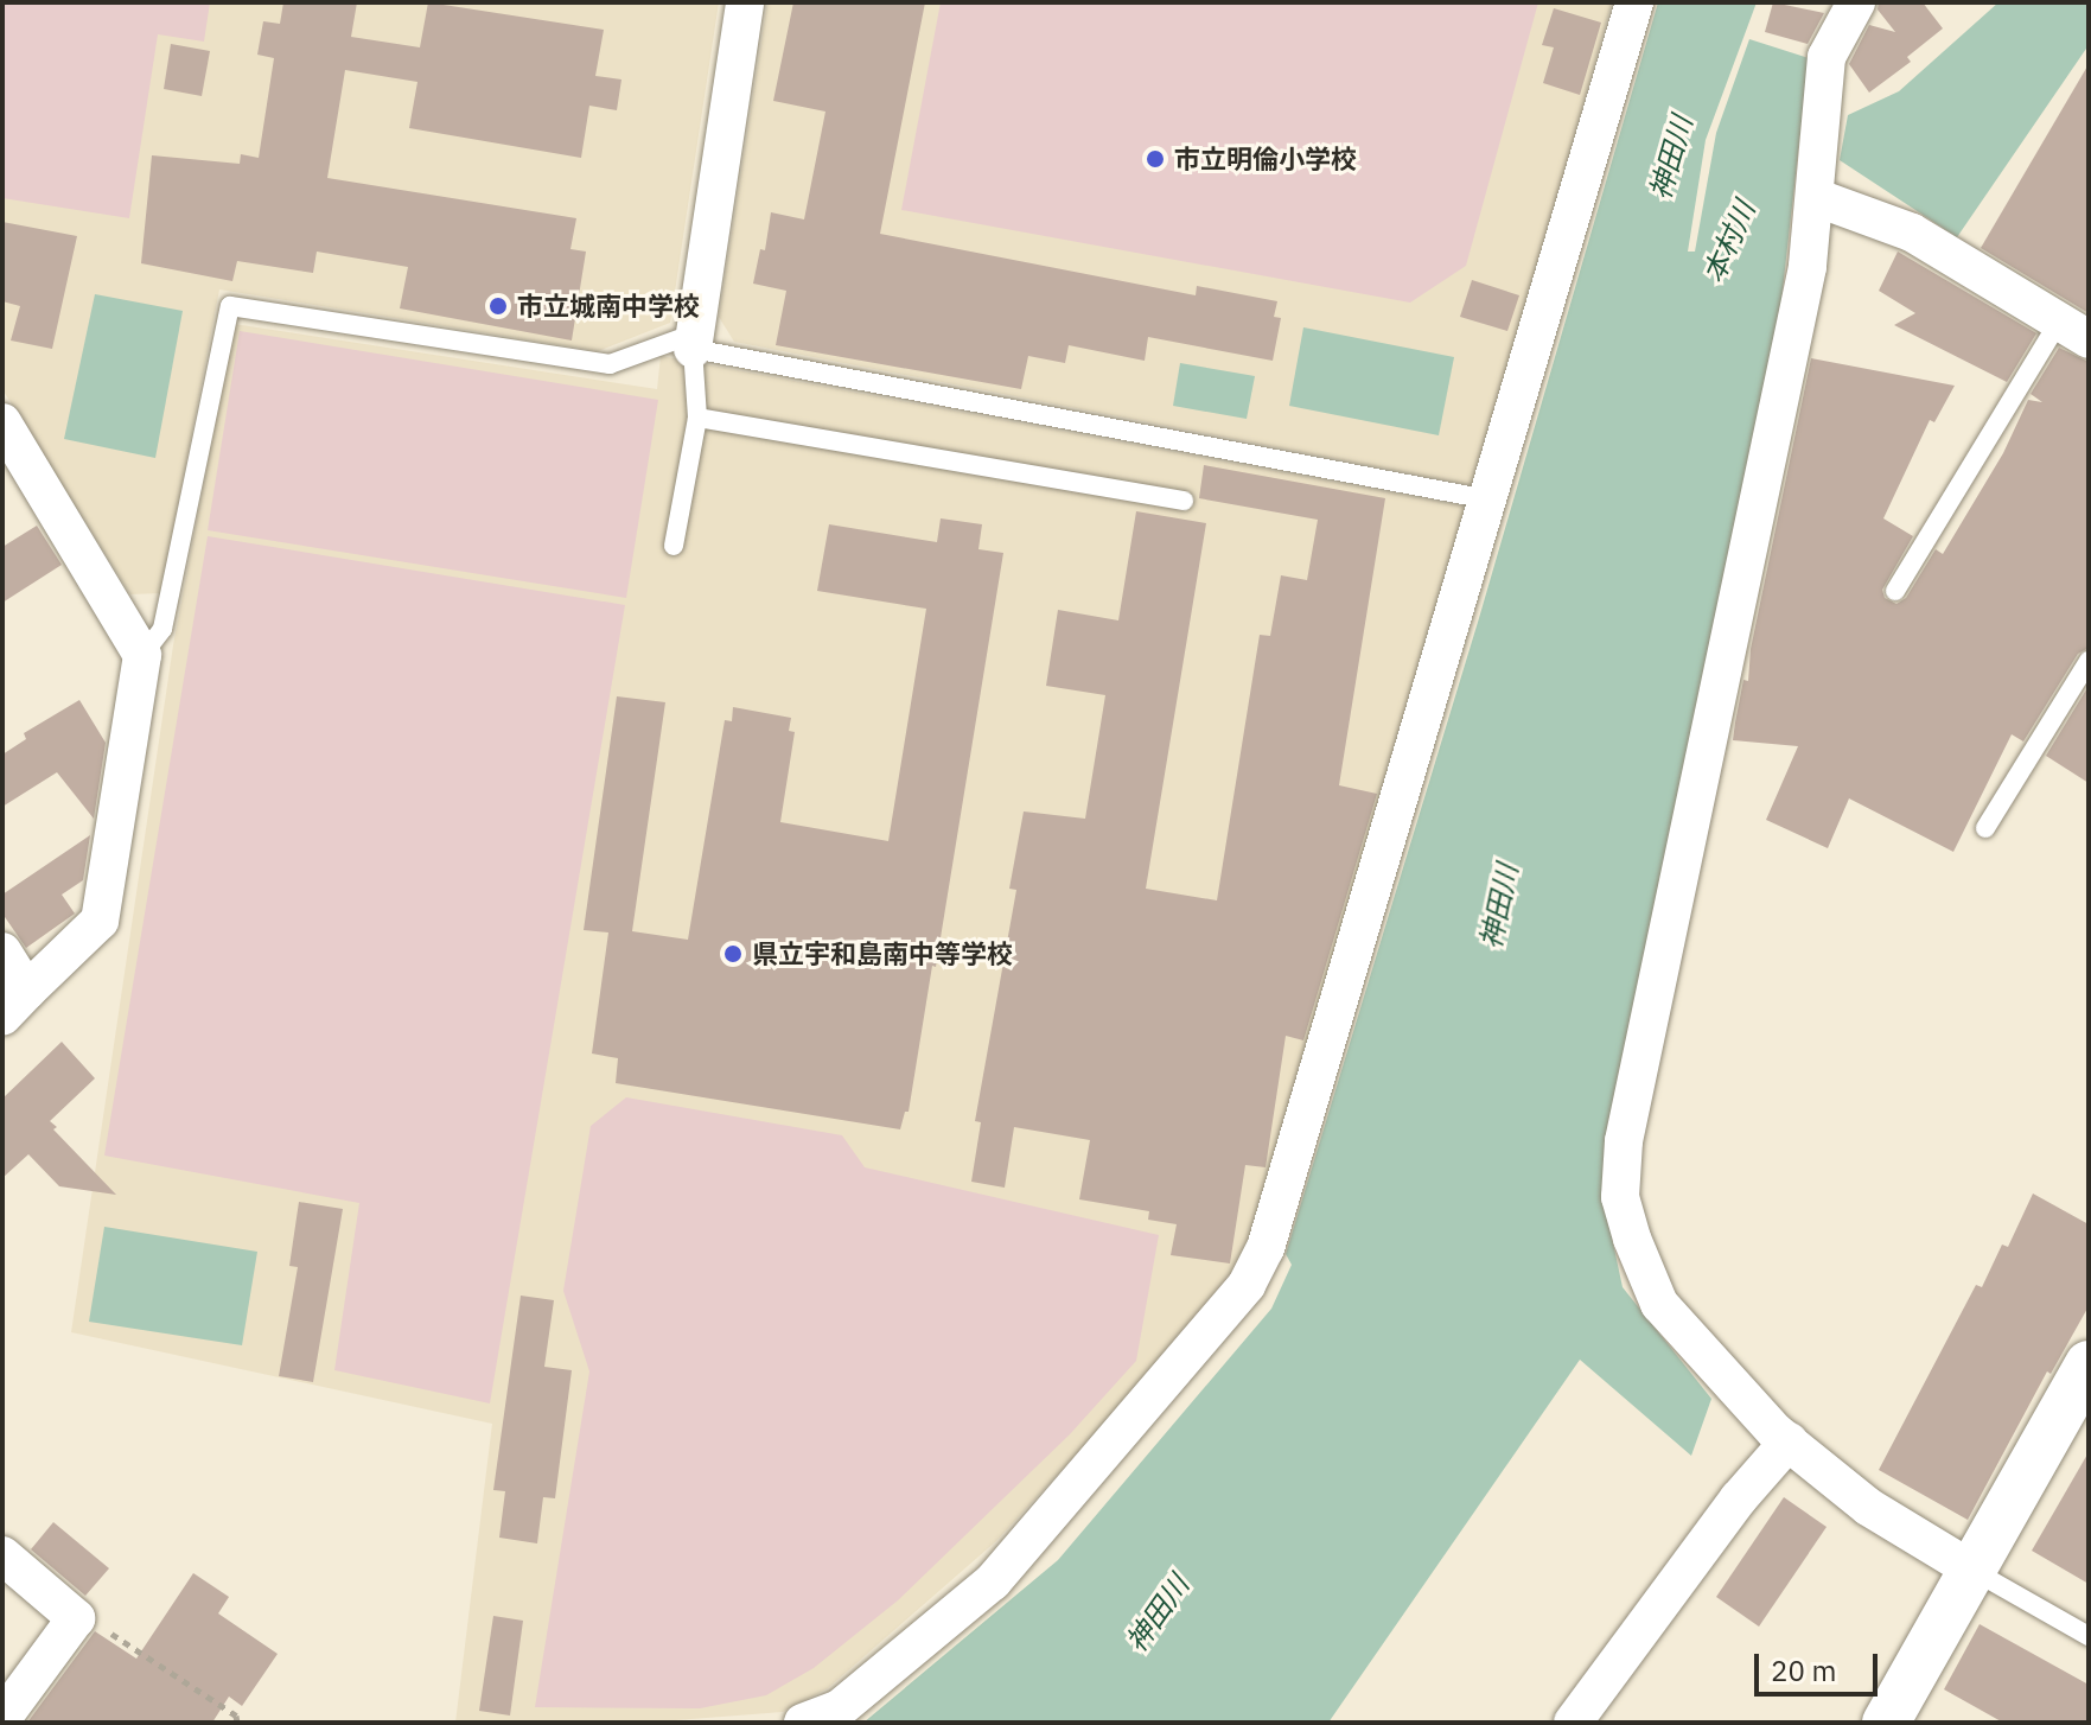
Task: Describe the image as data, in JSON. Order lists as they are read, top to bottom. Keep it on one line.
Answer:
{"water":["神田川","本村川"],"places":["市立明倫小学校","市立城南中学校","県立宇和島南中等学校"],"scale_bar":"20 m"}
